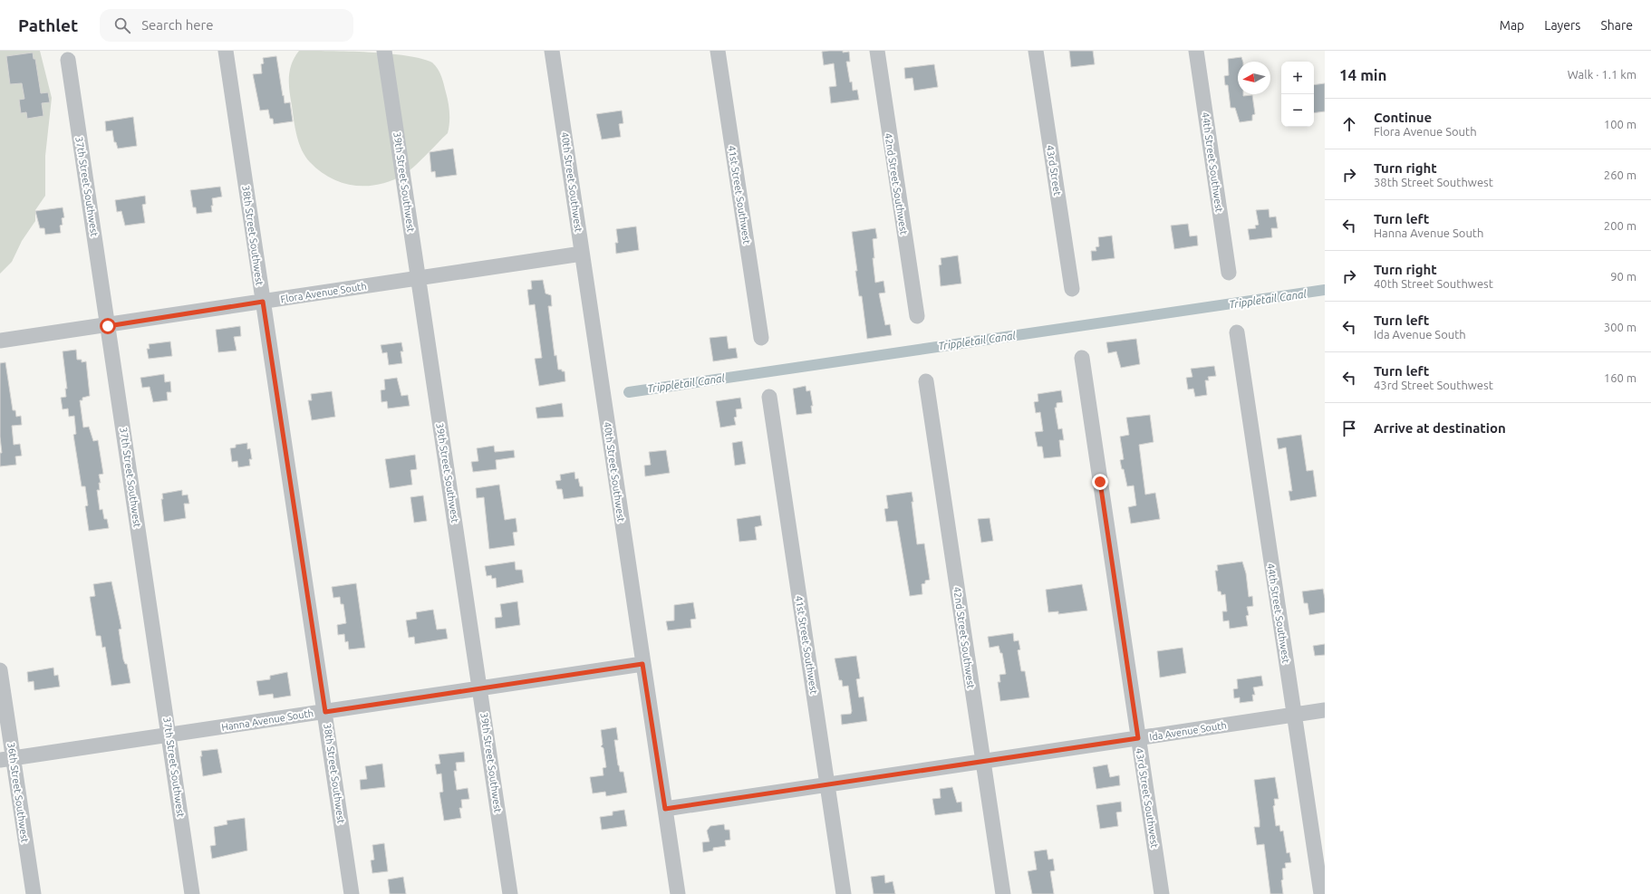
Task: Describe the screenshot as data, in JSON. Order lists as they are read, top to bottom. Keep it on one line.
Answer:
{"streets":{"street":["44th Street Southwest","43rd Street","39th Street Southwest","40th Street Southwest","42nd Street Southwest","37th Street Southwest","41st Street Southwest","38th Street Southwest","Flora Avenue South","Hanna Avenue South","Ida Avenue South","36th Street Southwest","43rd Street Southwest"]},"crossings":[["44th Street Southwest","Ida Avenue South"],["39th Street Southwest","Flora Avenue South"],["39th Street Southwest","Hanna Avenue South"],["40th Street Southwest","Flora Avenue South"],["40th Street Southwest","Hanna Avenue South"],["40th Street Southwest","Ida Avenue South"],["42nd Street Southwest","Ida Avenue South"],["37th Street Southwest","Flora Avenue South"],["37th Street Southwest","Hanna Avenue South"],["41st Street Southwest","Ida Avenue South"],["38th Street Southwest","Flora Avenue South"],["38th Street Southwest","Hanna Avenue South"],["Hanna Avenue South","36th Street Southwest"],["Ida Avenue South","43rd Street Southwest"]],"water":["Trippletail Canal"],"north":"left","page":{"header":"Pathlet","search":"Search here","nav":["Map","Layers","Share"],"heading":["14 min","Walk · 1.1 km"],"map_buttons":["+","−"],"list":[["Continue","Flora Avenue South","100 m"],["Turn right","38th Street Southwest","260 m"],["Turn left","Hanna Avenue South","200 m"],["Turn right","40th Street Southwest","90 m"],["Turn left","Ida Avenue South","300 m"],["Turn left","43rd Street Southwest","160 m"],"Arrive at destination"]}}
